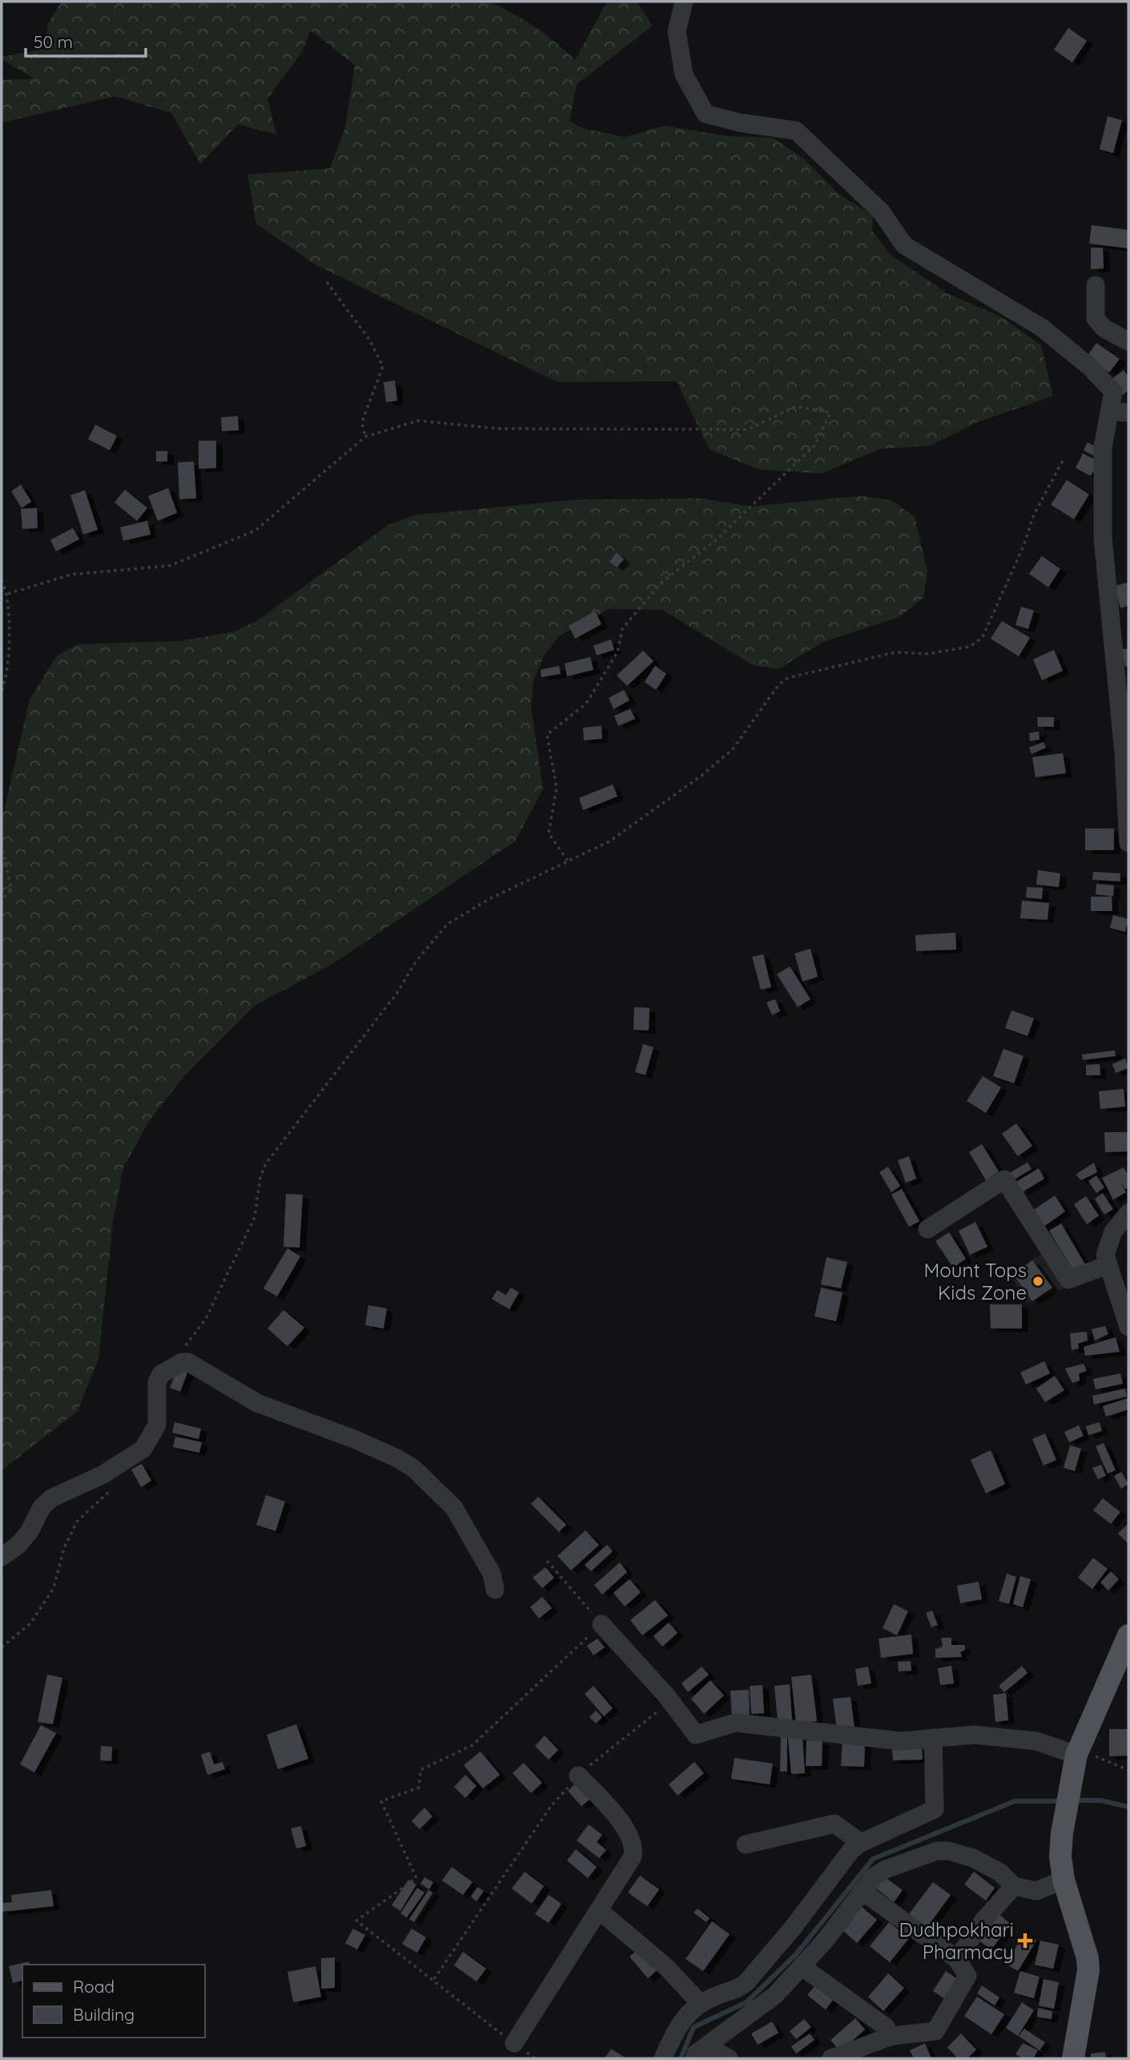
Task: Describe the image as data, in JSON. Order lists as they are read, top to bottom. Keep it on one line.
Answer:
{"places":{"other":["Mount Tops Kids Zone"],"health":["Dudhpokhari Pharmacy"]},"legend":["Road","Building"],"scale_bar":"50 m"}
